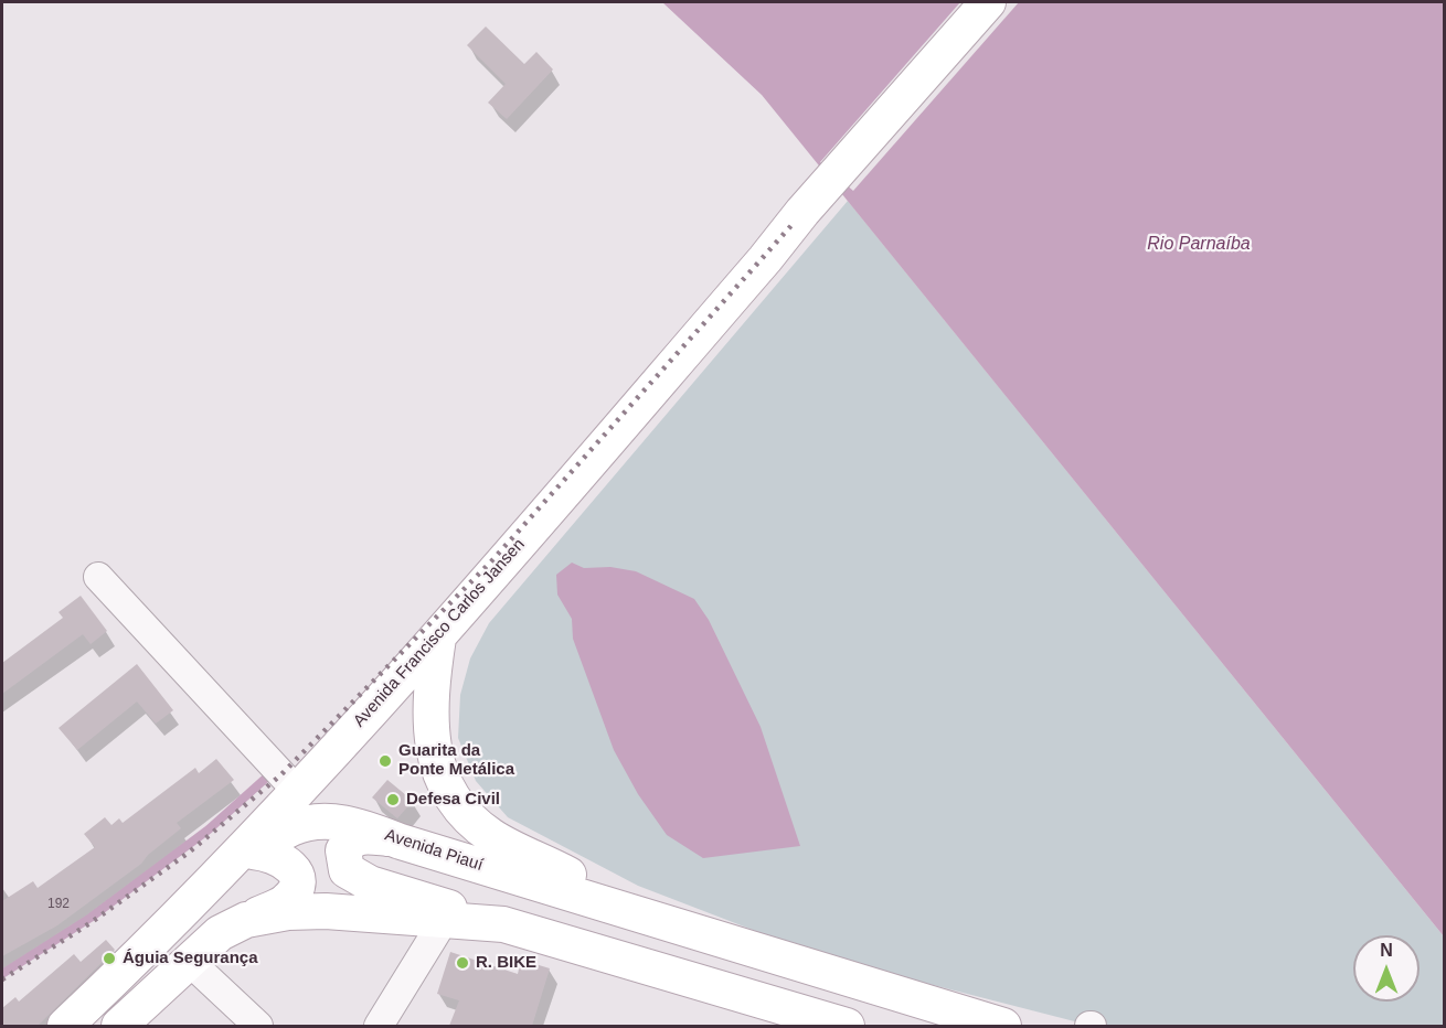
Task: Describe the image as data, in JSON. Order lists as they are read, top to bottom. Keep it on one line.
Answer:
{"streets":{"main road":["Avenida Francisco Carlos Jansen","Avenida Piauí"]},"crossings":[["Avenida Francisco Carlos Jansen","Avenida Piauí"]],"water":["Rio Parnaíba"],"places":["Guarita da Ponte Metálica","Defesa Civil","Águia Segurança","R. BIKE"],"house_numbers":["192"],"north":"top"}
